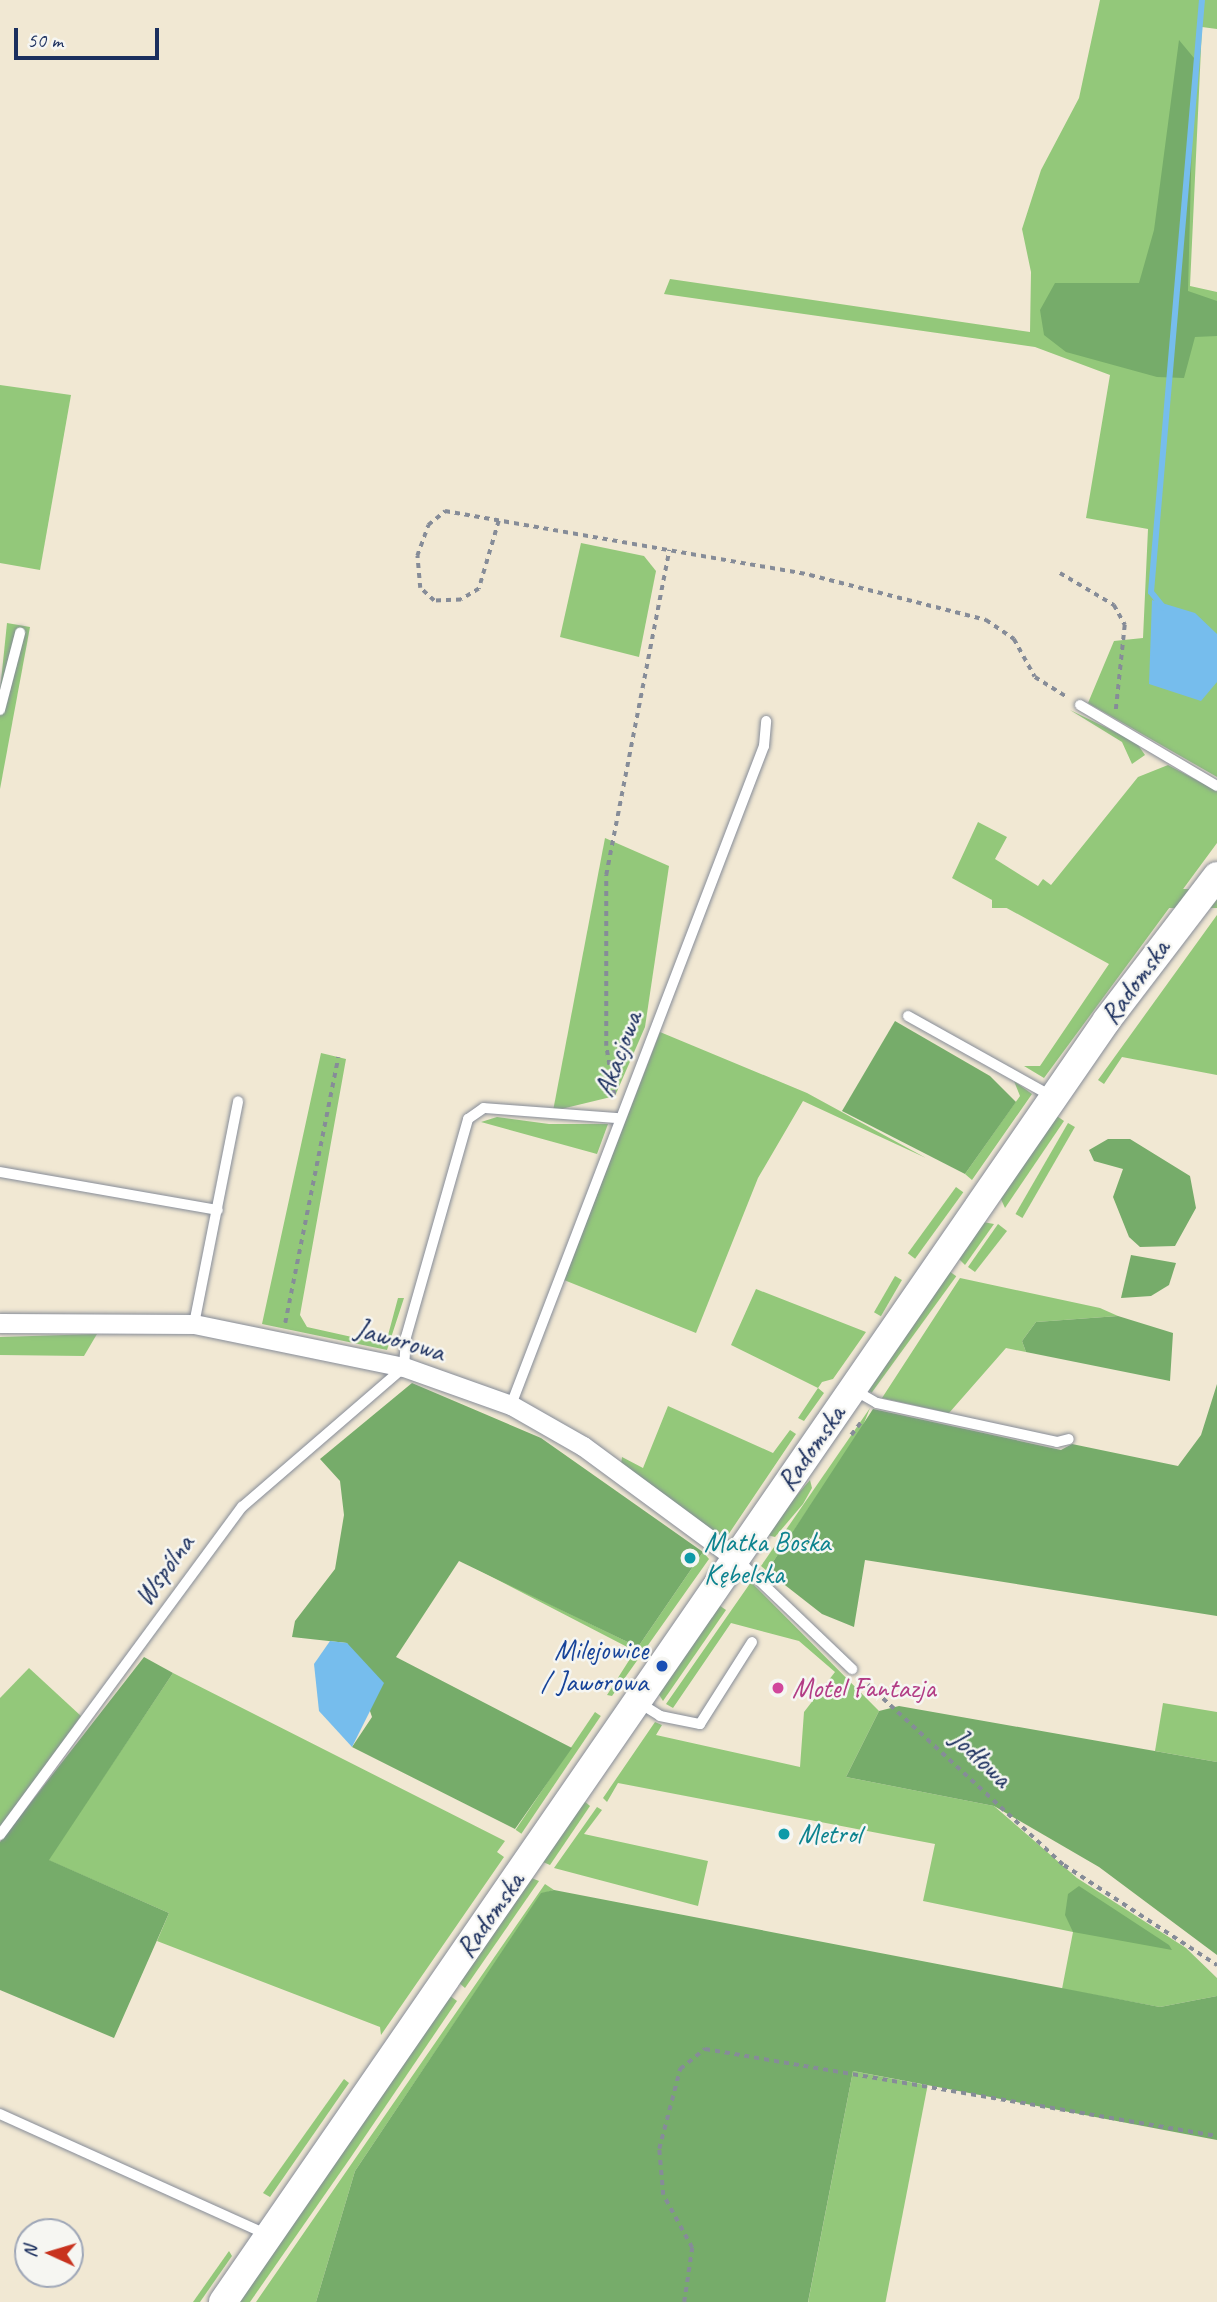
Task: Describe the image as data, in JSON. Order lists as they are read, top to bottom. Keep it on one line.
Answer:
{"streets":{"main road":["Radomska"],"street":["Jaworowa"],"lane":["Akacjowa","Wspólna"],"path":["Jodłowa"]},"crossings":[["Radomska","Jaworowa"],["Akacjowa","Jaworowa"],["Jaworowa","Wspólna"]],"places":["Matka Boska Kębelska","Milejowice / Jaworowa","Motel Fantazja","Metrol"],"scale_bar":"50 m","north":"left"}
